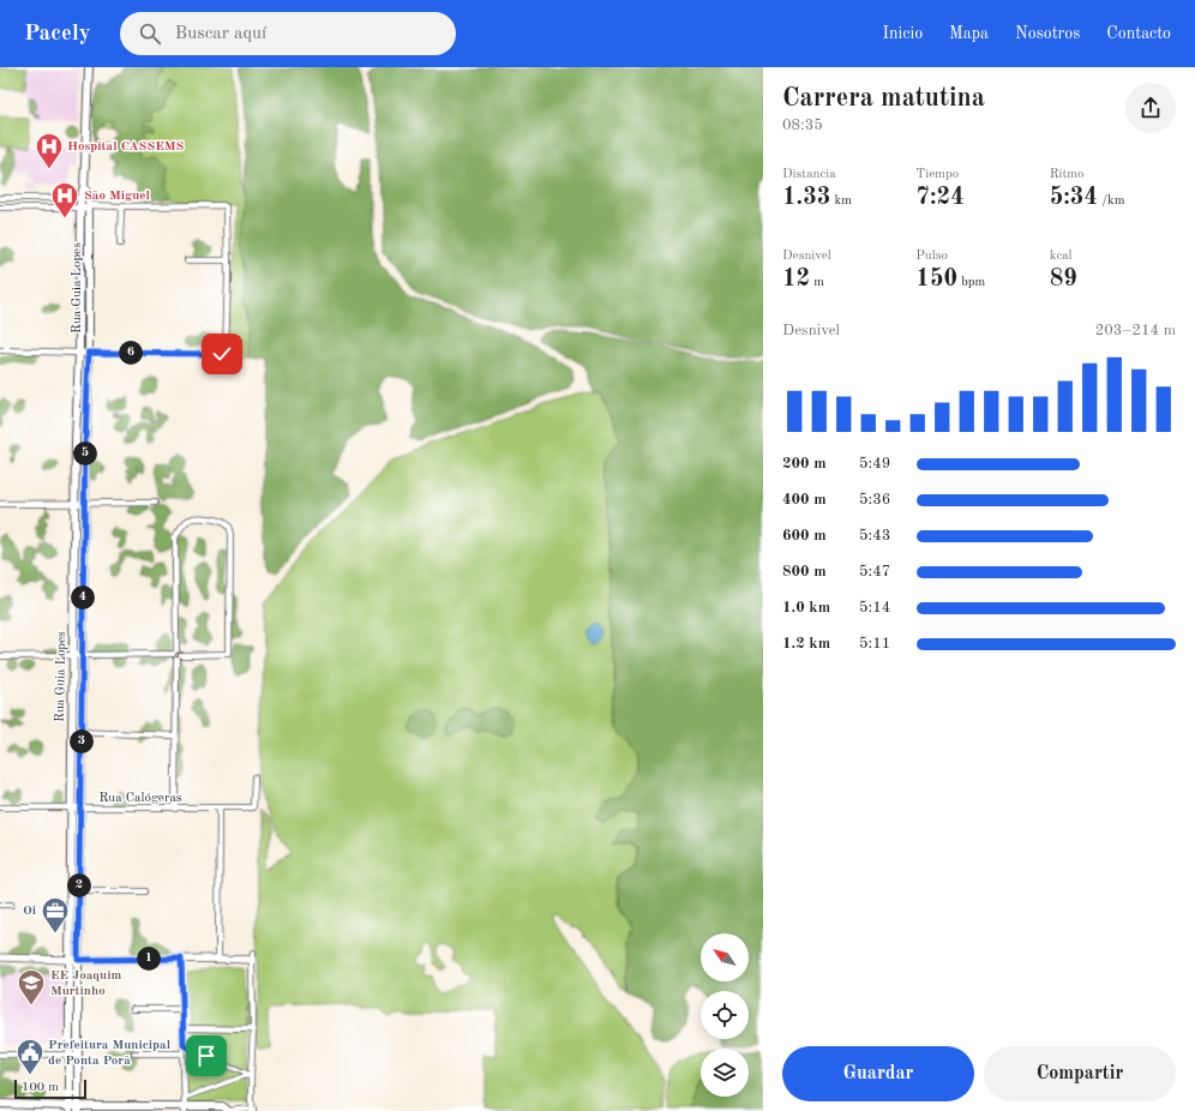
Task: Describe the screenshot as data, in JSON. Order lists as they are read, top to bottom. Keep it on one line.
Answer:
{"streets":{"main road":["Rua Guia Lopes"],"street":["Rua Calógeras"]},"crossings":[["Rua Guia Lopes","Rua Calógeras"]],"places":{"hospital":["Hospital CASSEMS","São Miguel"],"office":["Oi"],"school or university":["EE Joaquim Murtinho"],"public building":["Prefeitura Municipal de Ponta Porã"]},"scale_bar":"100 m","north":"top left","page":{"header":"Pacely","search":"Buscar aquí","nav":["Inicio","Mapa","Nosotros","Contacto"],"heading":["Carrera matutina","08:35"],"stats":[["Distancia","1.33 km"],["Tiempo","7:24"],["Ritmo","5:34 /km"],["Desnivel","12 m"],["Pulso","150 bpm"],["kcal","89"]],"chart":["Desnivel","203–214 m"],"pins":["6","5","4","3","2","1"],"list":[{"name":"200 m","note":"5:49"},{"name":"400 m","note":"5:36"},{"name":"600 m","note":"5:43"},{"name":"800 m","note":"5:47"},{"name":"1.0 km","note":"5:14"},{"name":"1.2 km","note":"5:11"}],"buttons":["Guardar","Compartir"],"scale":"100 m"}}
